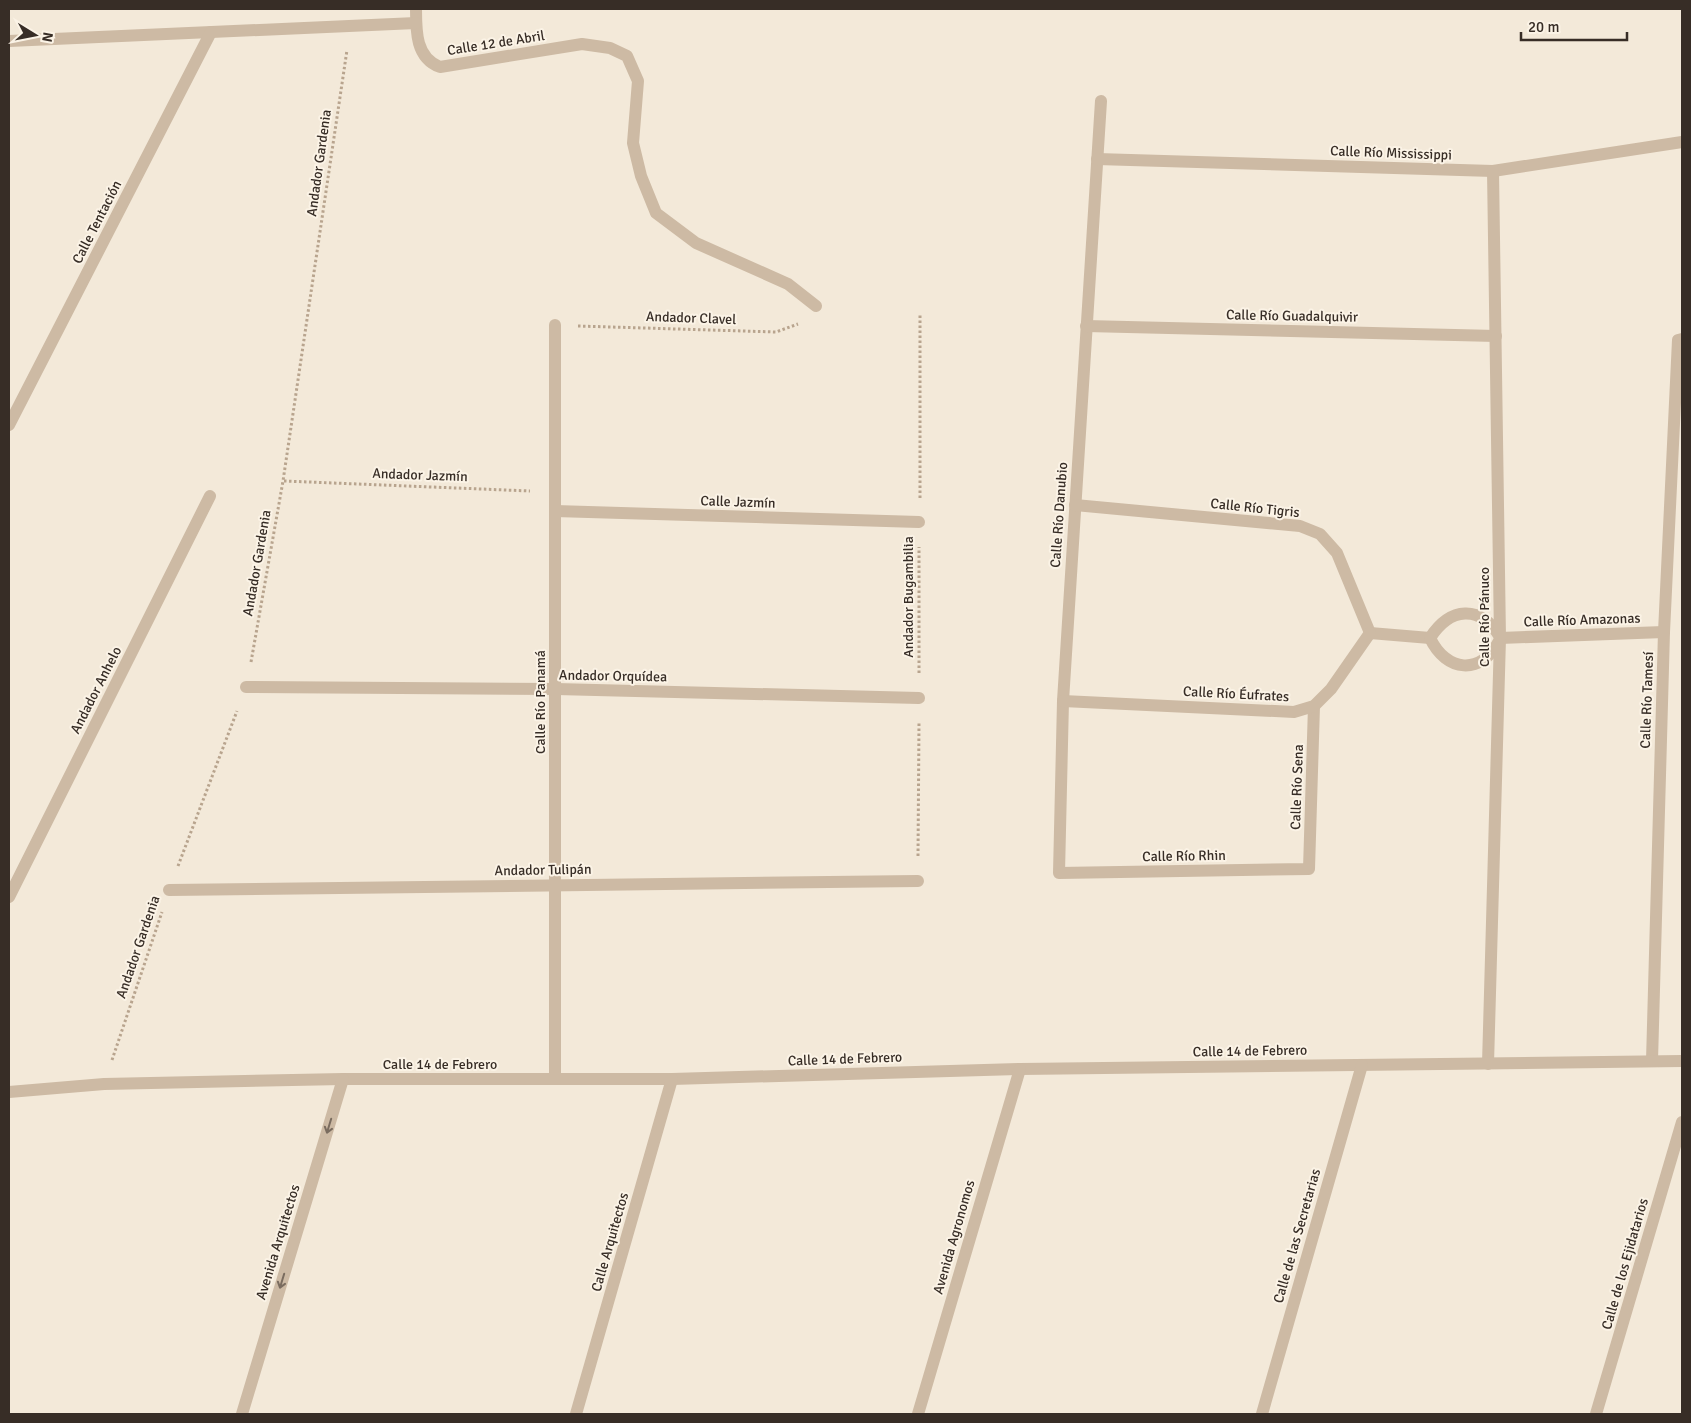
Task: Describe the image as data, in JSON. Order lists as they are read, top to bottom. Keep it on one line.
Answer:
{"streets":{"street":["Calle 12 de Abril","Calle Río Mississippi","Calle Tentación","Calle Río Guadalquivir","Calle Jazmín","Calle Río Tigris","Calle Río Danubio","Calle Río Pánuco","Calle Río Amazonas","Andador Orquídea","Andador Anhelo","Calle Río Éufrates","Calle Río Tamesí","Calle Río Panamá","Calle Río Sena","Calle Río Rhin","Andador Tulipán","Calle 14 de Febrero","Calle de las Secretarias","Avenida Agronomos","Avenida Arquitectos","Calle Arquitectos","Calle de los Ejidatarios"],"path":["Andador Gardenia","Andador Clavel","Andador Jazmín","Andador Bugambilia"]},"crossings":[["Calle 12 de Abril","Andador Clavel"],["Calle Río Mississippi","Calle Río Danubio"],["Calle Río Mississippi","Calle Río Pánuco"],["Andador Gardenia","Andador Jazmín"],["Andador Gardenia","Andador Orquídea"],["Andador Gardenia","Andador Tulipán"],["Andador Gardenia","Calle 14 de Febrero"],["Calle Río Guadalquivir","Calle Río Danubio"],["Calle Río Guadalquivir","Calle Río Pánuco"],["Andador Clavel","Calle Río Panamá"],["Andador Jazmín","Calle Río Panamá"],["Calle Jazmín","Andador Bugambilia"],["Calle Jazmín","Calle Río Panamá"],["Calle Río Tigris","Calle Río Danubio"],["Calle Río Danubio","Calle Río Éufrates"],["Calle Río Danubio","Calle Río Rhin"],["Andador Bugambilia","Andador Orquídea"],["Andador Bugambilia","Andador Tulipán"],["Calle Río Pánuco","Calle Río Amazonas"],["Calle Río Pánuco","Calle 14 de Febrero"],["Calle Río Amazonas","Calle Río Tamesí"],["Andador Orquídea","Calle Río Panamá"],["Calle Río Éufrates","Calle Río Sena"],["Calle Río Tamesí","Calle 14 de Febrero"],["Calle Río Panamá","Andador Tulipán"],["Calle Río Panamá","Calle 14 de Febrero"],["Calle Río Sena","Calle Río Rhin"],["Calle 14 de Febrero","Calle de las Secretarias"],["Calle 14 de Febrero","Avenida Agronomos"],["Calle 14 de Febrero","Avenida Arquitectos"],["Calle 14 de Febrero","Calle Arquitectos"]],"one_way":["Avenida Arquitectos"],"scale_bar":"20 m","north":"right"}
